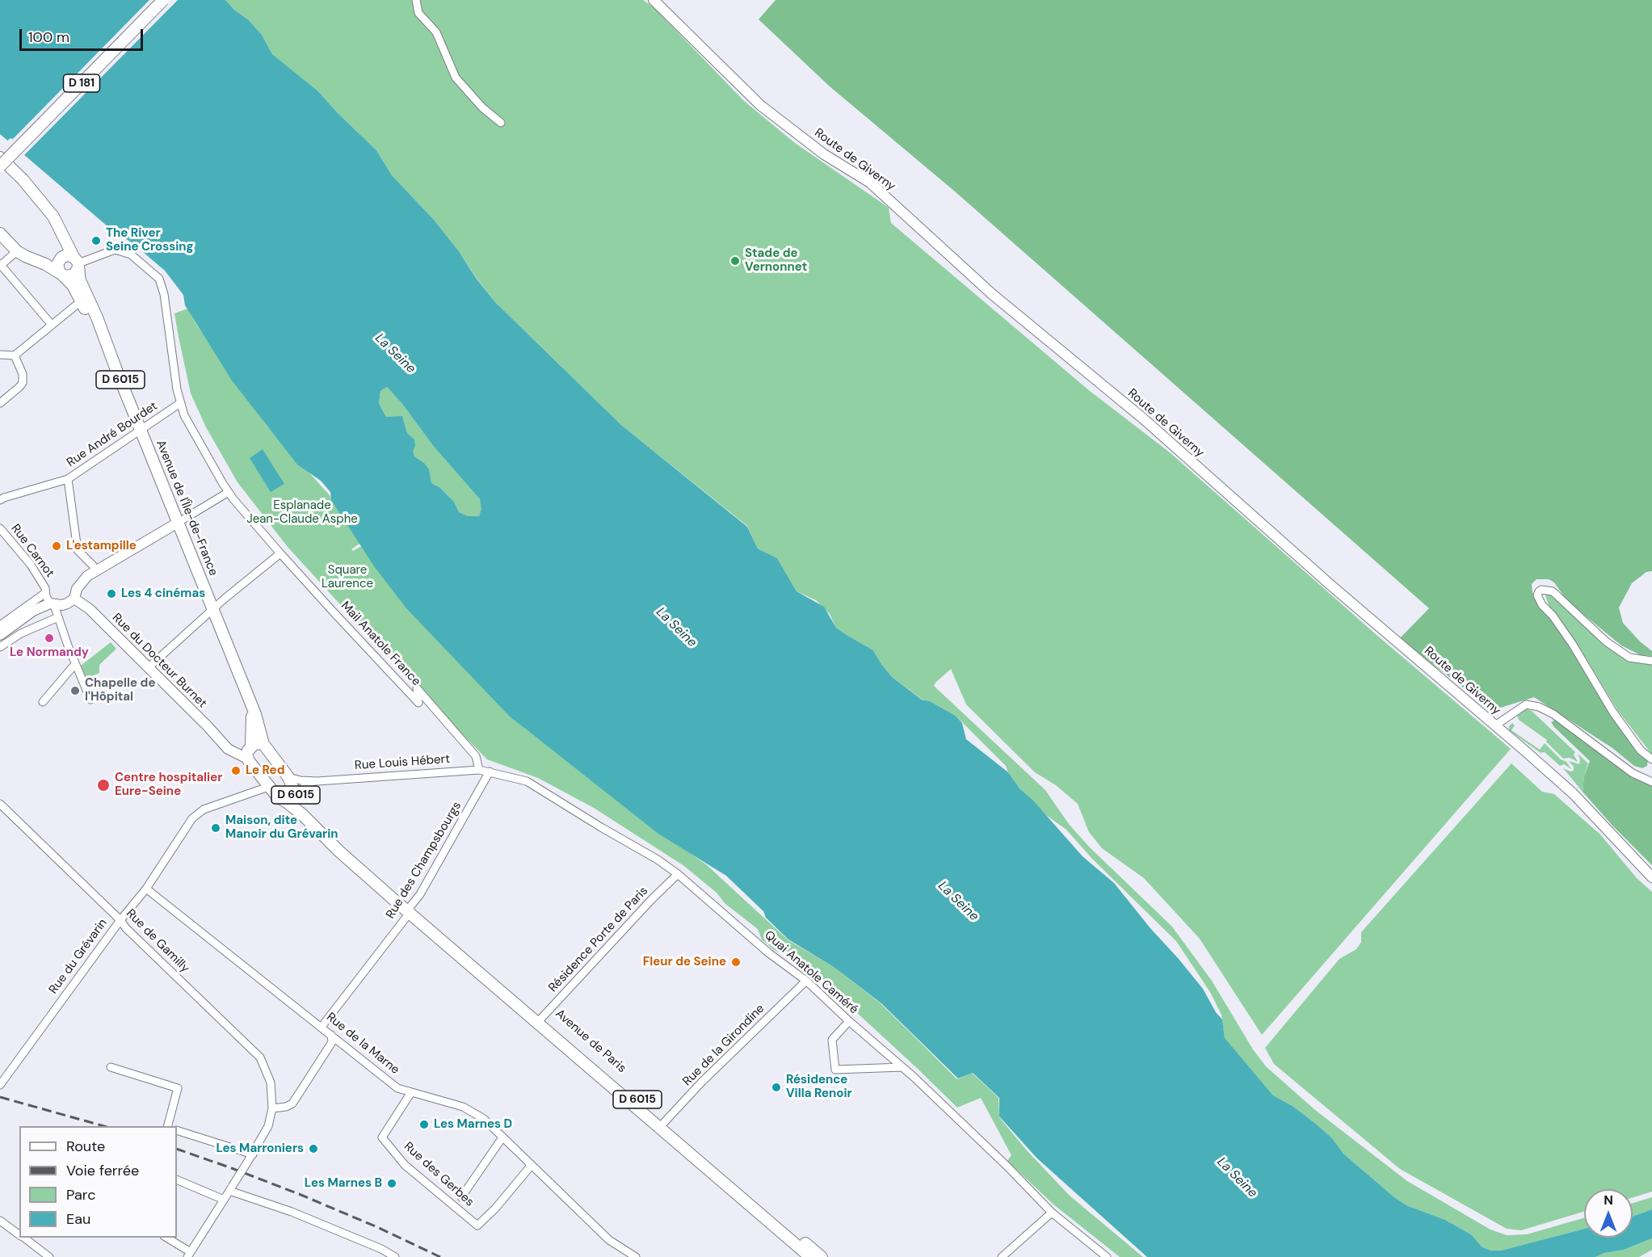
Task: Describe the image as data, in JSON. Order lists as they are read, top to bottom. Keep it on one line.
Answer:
{"streets":{"main road":["D 181","Route de Giverny","D 6015","Avenue de l'Île-de-France","Rue du Docteur Burnet","Avenue de Paris"],"street":["Rue André Bourdet","Rue Carnot","Mail Anatole France","Rue Louis Hébert","Rue des Champsbourgs","Résidence Porte de Paris","Rue de Gamilly","Rue du Grévarin","Quai Anatole Caméré","Rue de la Marne","Rue de la Girondine","Rue des Gerbes"]},"crossings":[["D 6015","Avenue de l'Île-de-France"],["D 6015","Mail Anatole France"],["D 6015","Rue Louis Hébert"],["D 6015","Avenue de Paris"],["Rue André Bourdet","Avenue de l'Île-de-France"],["Rue André Bourdet","Mail Anatole France"],["Avenue de l'Île-de-France","Mail Anatole France"],["Avenue de l'Île-de-France","Rue du Docteur Burnet"],["Avenue de l'Île-de-France","Rue Louis Hébert"],["Avenue de l'Île-de-France","Rue du Grévarin"],["Avenue de l'Île-de-France","Avenue de Paris"],["Mail Anatole France","Rue Louis Hébert"],["Rue Louis Hébert","Rue des Champsbourgs"],["Rue Louis Hébert","Quai Anatole Caméré"],["Rue Louis Hébert","Avenue de Paris"],["Rue des Champsbourgs","Quai Anatole Caméré"],["Rue des Champsbourgs","Avenue de Paris"],["Rue des Champsbourgs","Rue de la Marne"],["Résidence Porte de Paris","Quai Anatole Caméré"],["Résidence Porte de Paris","Avenue de Paris"],["Rue de Gamilly","Rue du Grévarin"],["Rue du Grévarin","Rue de la Marne"],["Quai Anatole Caméré","Rue de la Girondine"],["Avenue de Paris","Rue de la Girondine"],["Rue de la Marne","Rue des Gerbes"]],"water":["La Seine"],"parks":["Esplanade Jean-Claude Asphe","Square Laurence"],"places":["The River Seine Crossing","Stade de Vernonnet","L'estampille","Les 4 cinémas","Le Normandy","Chapelle de l'Hôpital","Le Red","Centre hospitalier Eure-Seine","Maison, dite Manoir du Grévarin","Fleur de Seine","Résidence Villa Renoir","Les Marnes D","Les Marroniers","Les Marnes B"],"legend":["Route","Voie ferrée","Parc","Eau"],"scale_bar":"100 m","north":"top"}
